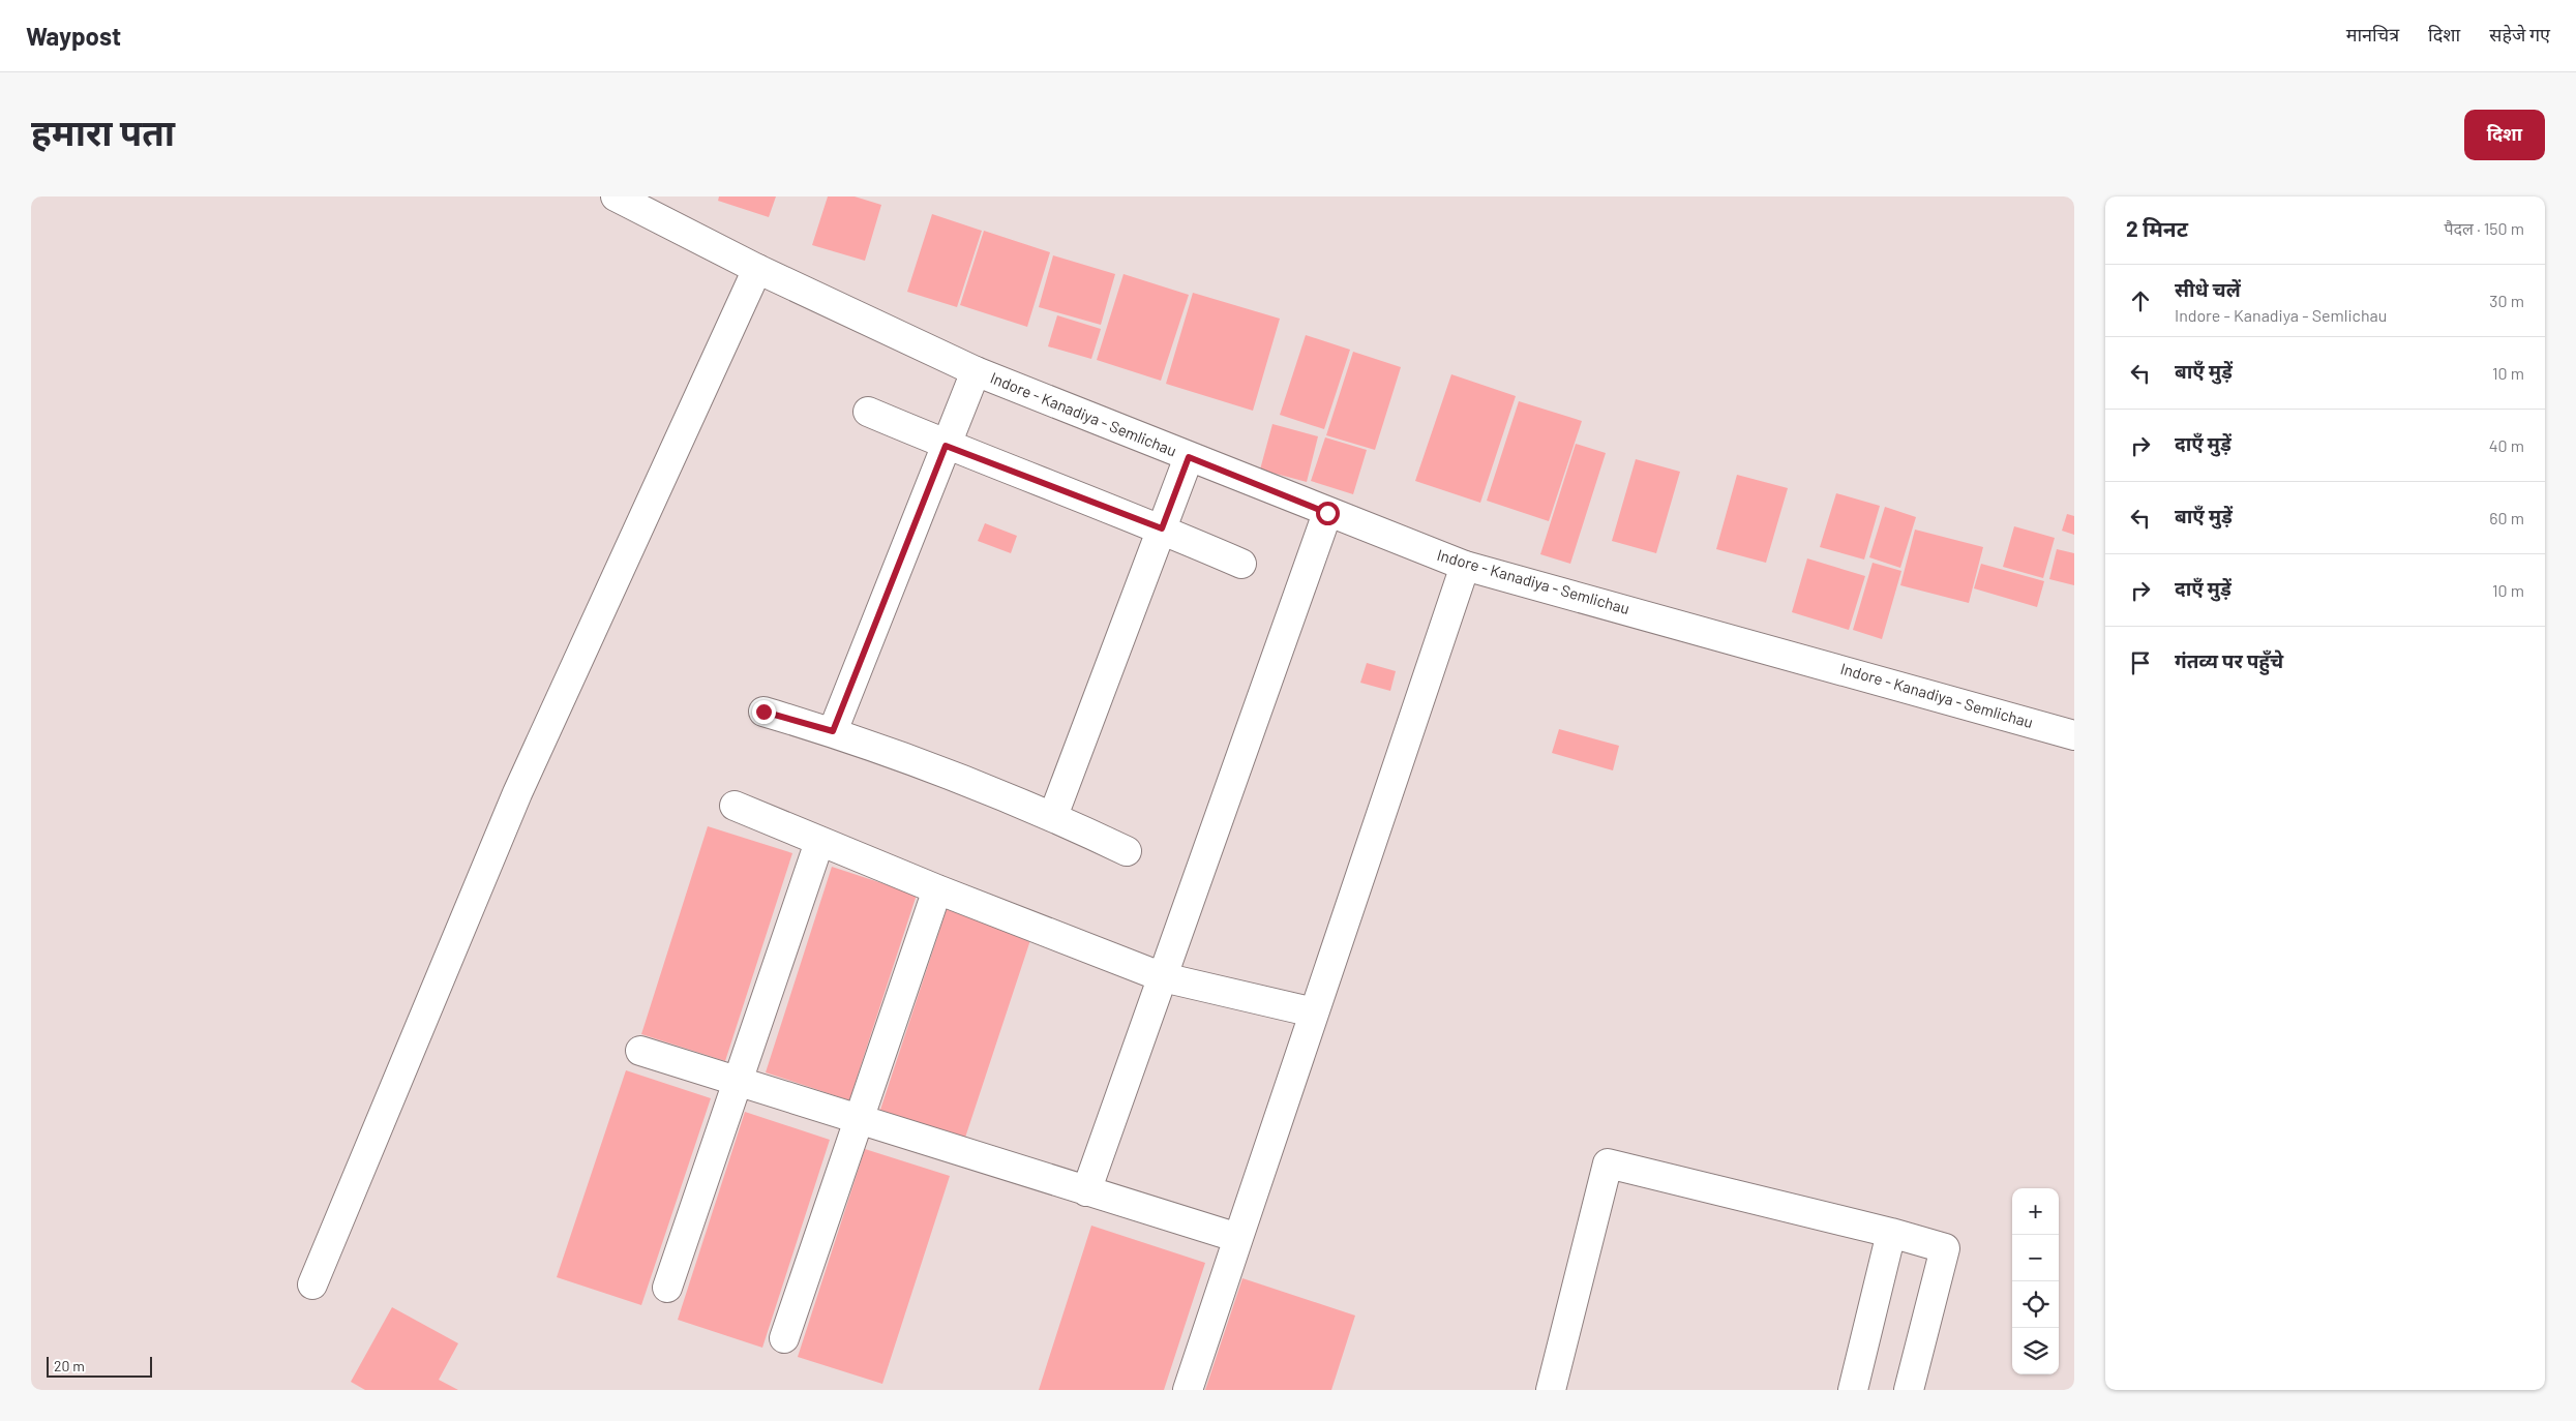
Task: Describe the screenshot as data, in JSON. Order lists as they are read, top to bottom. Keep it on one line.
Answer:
{"streets":{"street":["Indore - Kanadiya - Semlichau"]},"scale_bar":"20 m","page":{"header":"Waypost","nav":["मानचित्र","दिशा","सहेजे गए"],"title":"हमारा पता","buttons":"दिशा","heading":["2 मिनट","पैदल · 150 m"],"list":[["सीधे चलें","Indore - Kanadiya - Semlichau","30 m"],["बाएँ मुड़ें","10 m"],["दाएँ मुड़ें","40 m"],["बाएँ मुड़ें","60 m"],["दाएँ मुड़ें","10 m"],"गंतव्य पर पहुँचे"],"map_buttons":["+","−"],"scale":"20 m"}}
